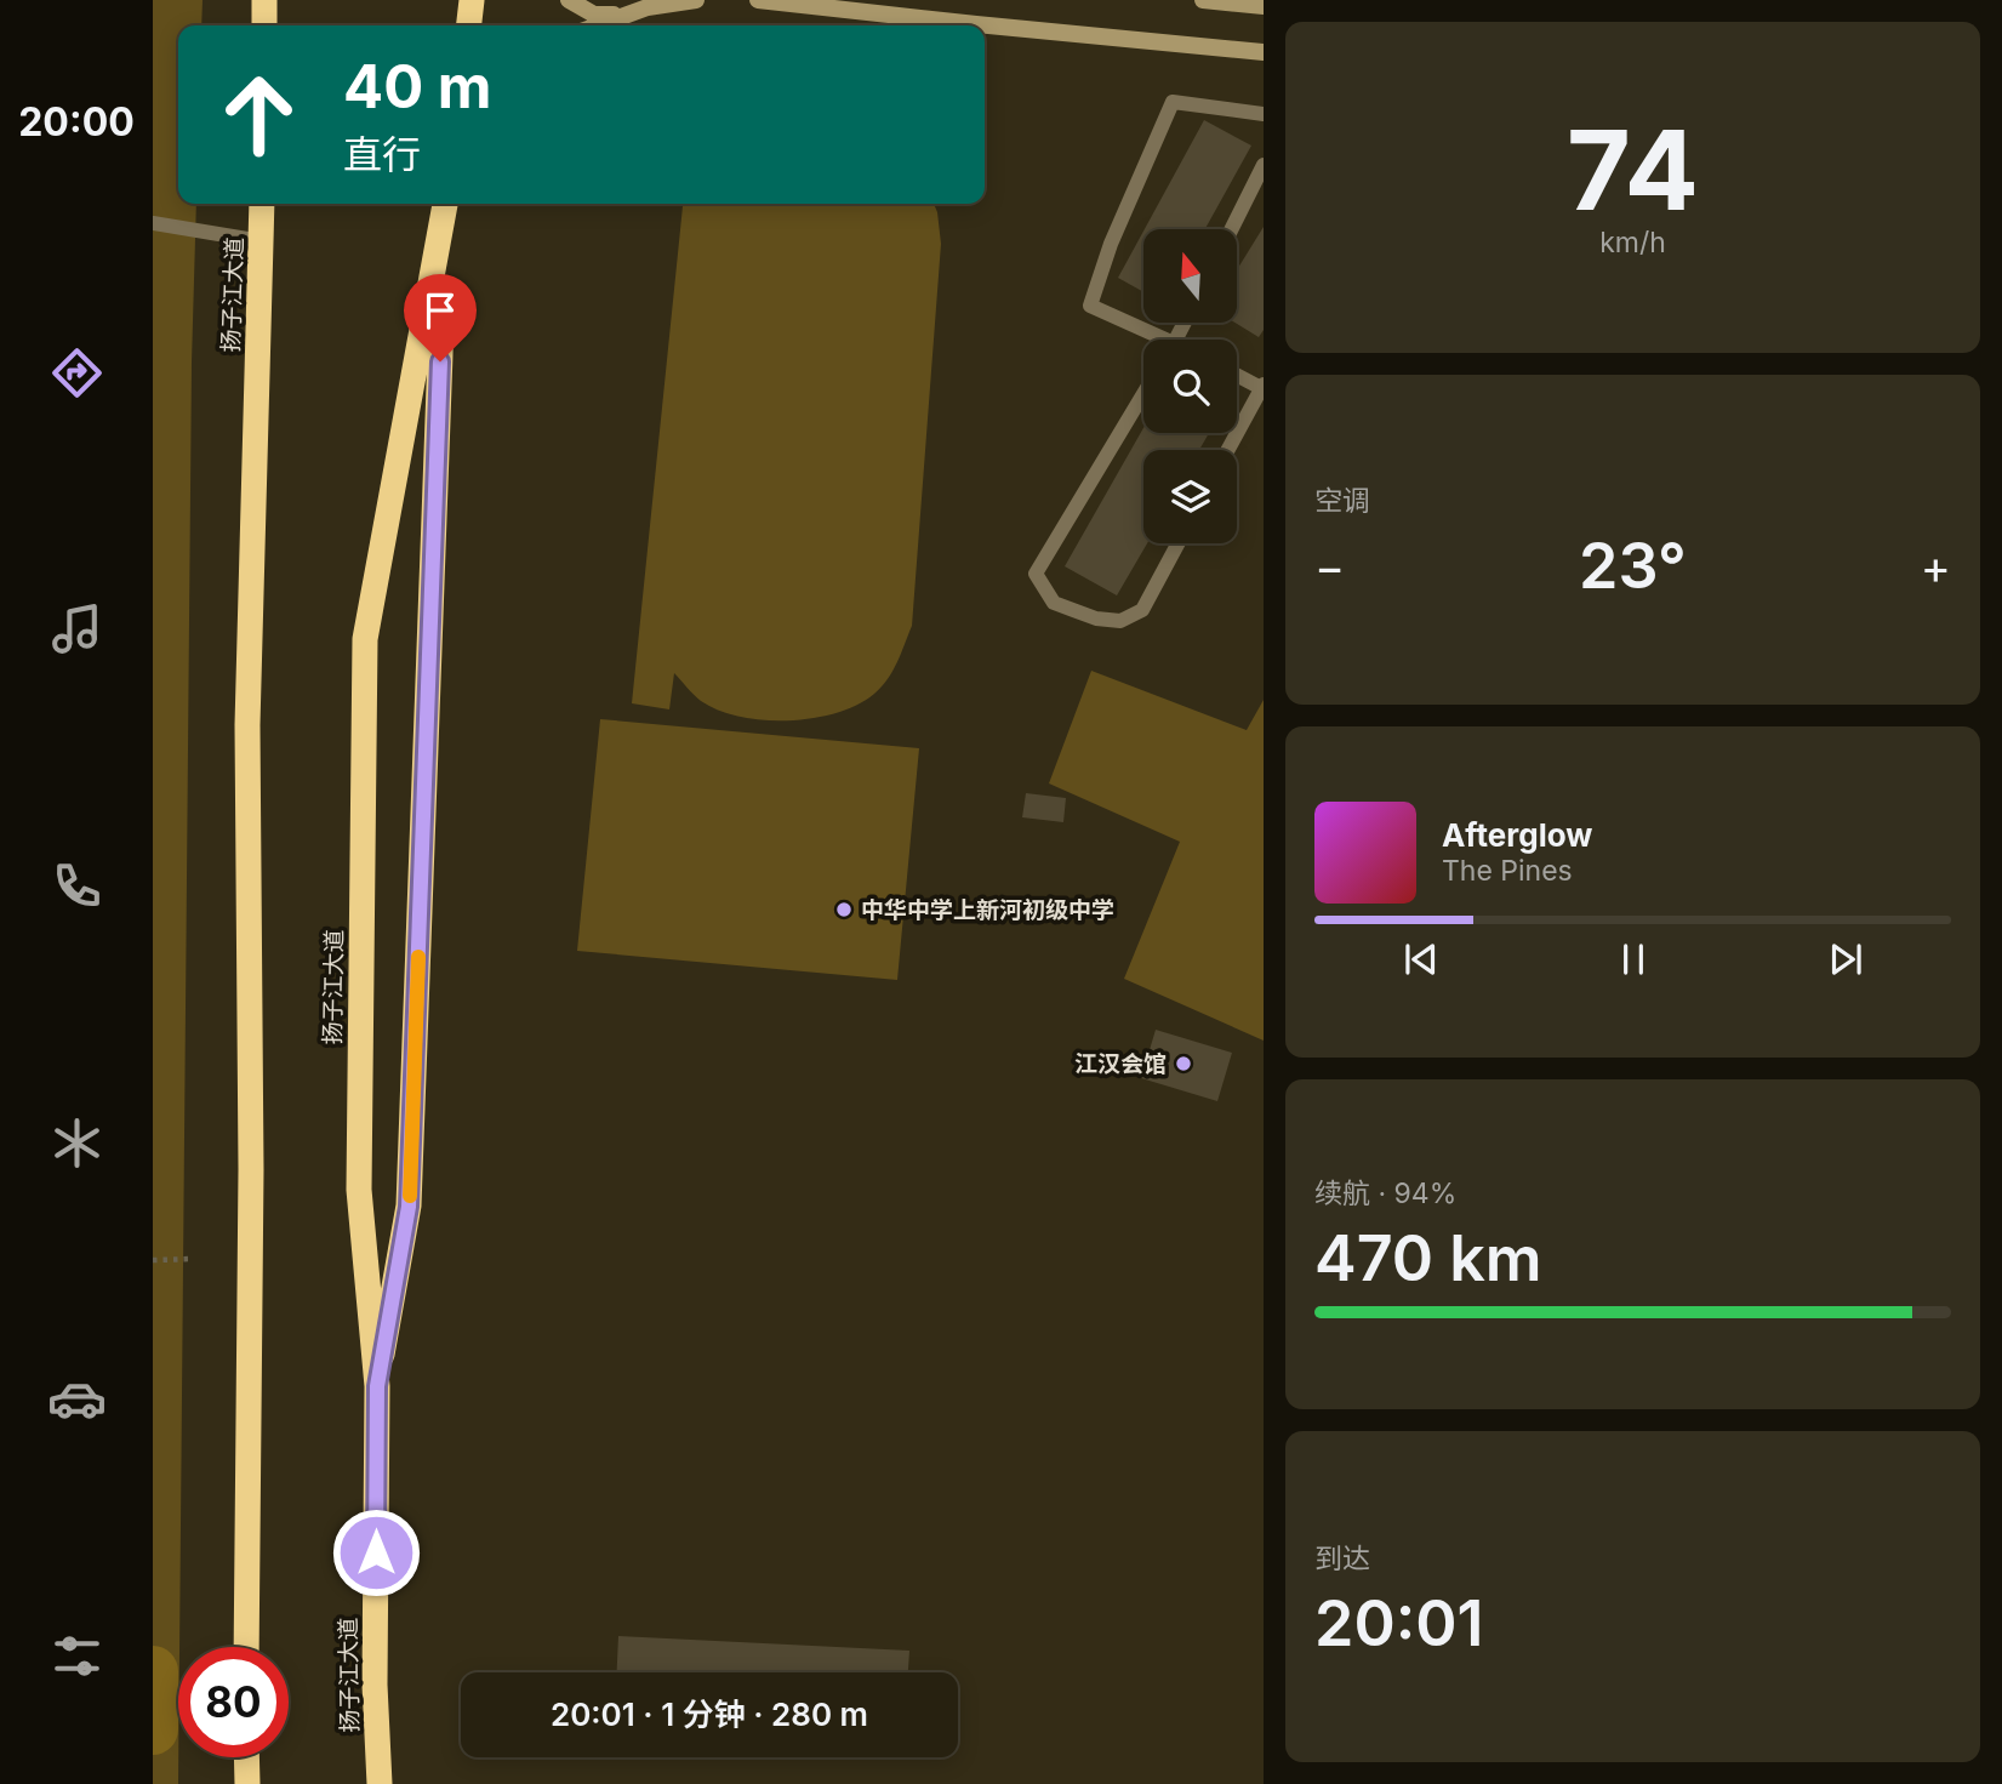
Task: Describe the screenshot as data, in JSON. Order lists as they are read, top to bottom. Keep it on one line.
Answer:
{"streets":{"highway":["扬子江大道"]},"places":["中华中学上新河初级中学","江汉会馆"],"north":"top","page":{"tabs":"20:00","tile":[["74","km/h"],"空调",["续航 · 94%","470 km"],["到达","20:01"]],"turn":["40 m","直行"],"heat":["−","23°","+"],"song":["Afterglow","The Pines"],"limit":"80","trip":"20:01 · 1 分钟 · 280 m"}}
